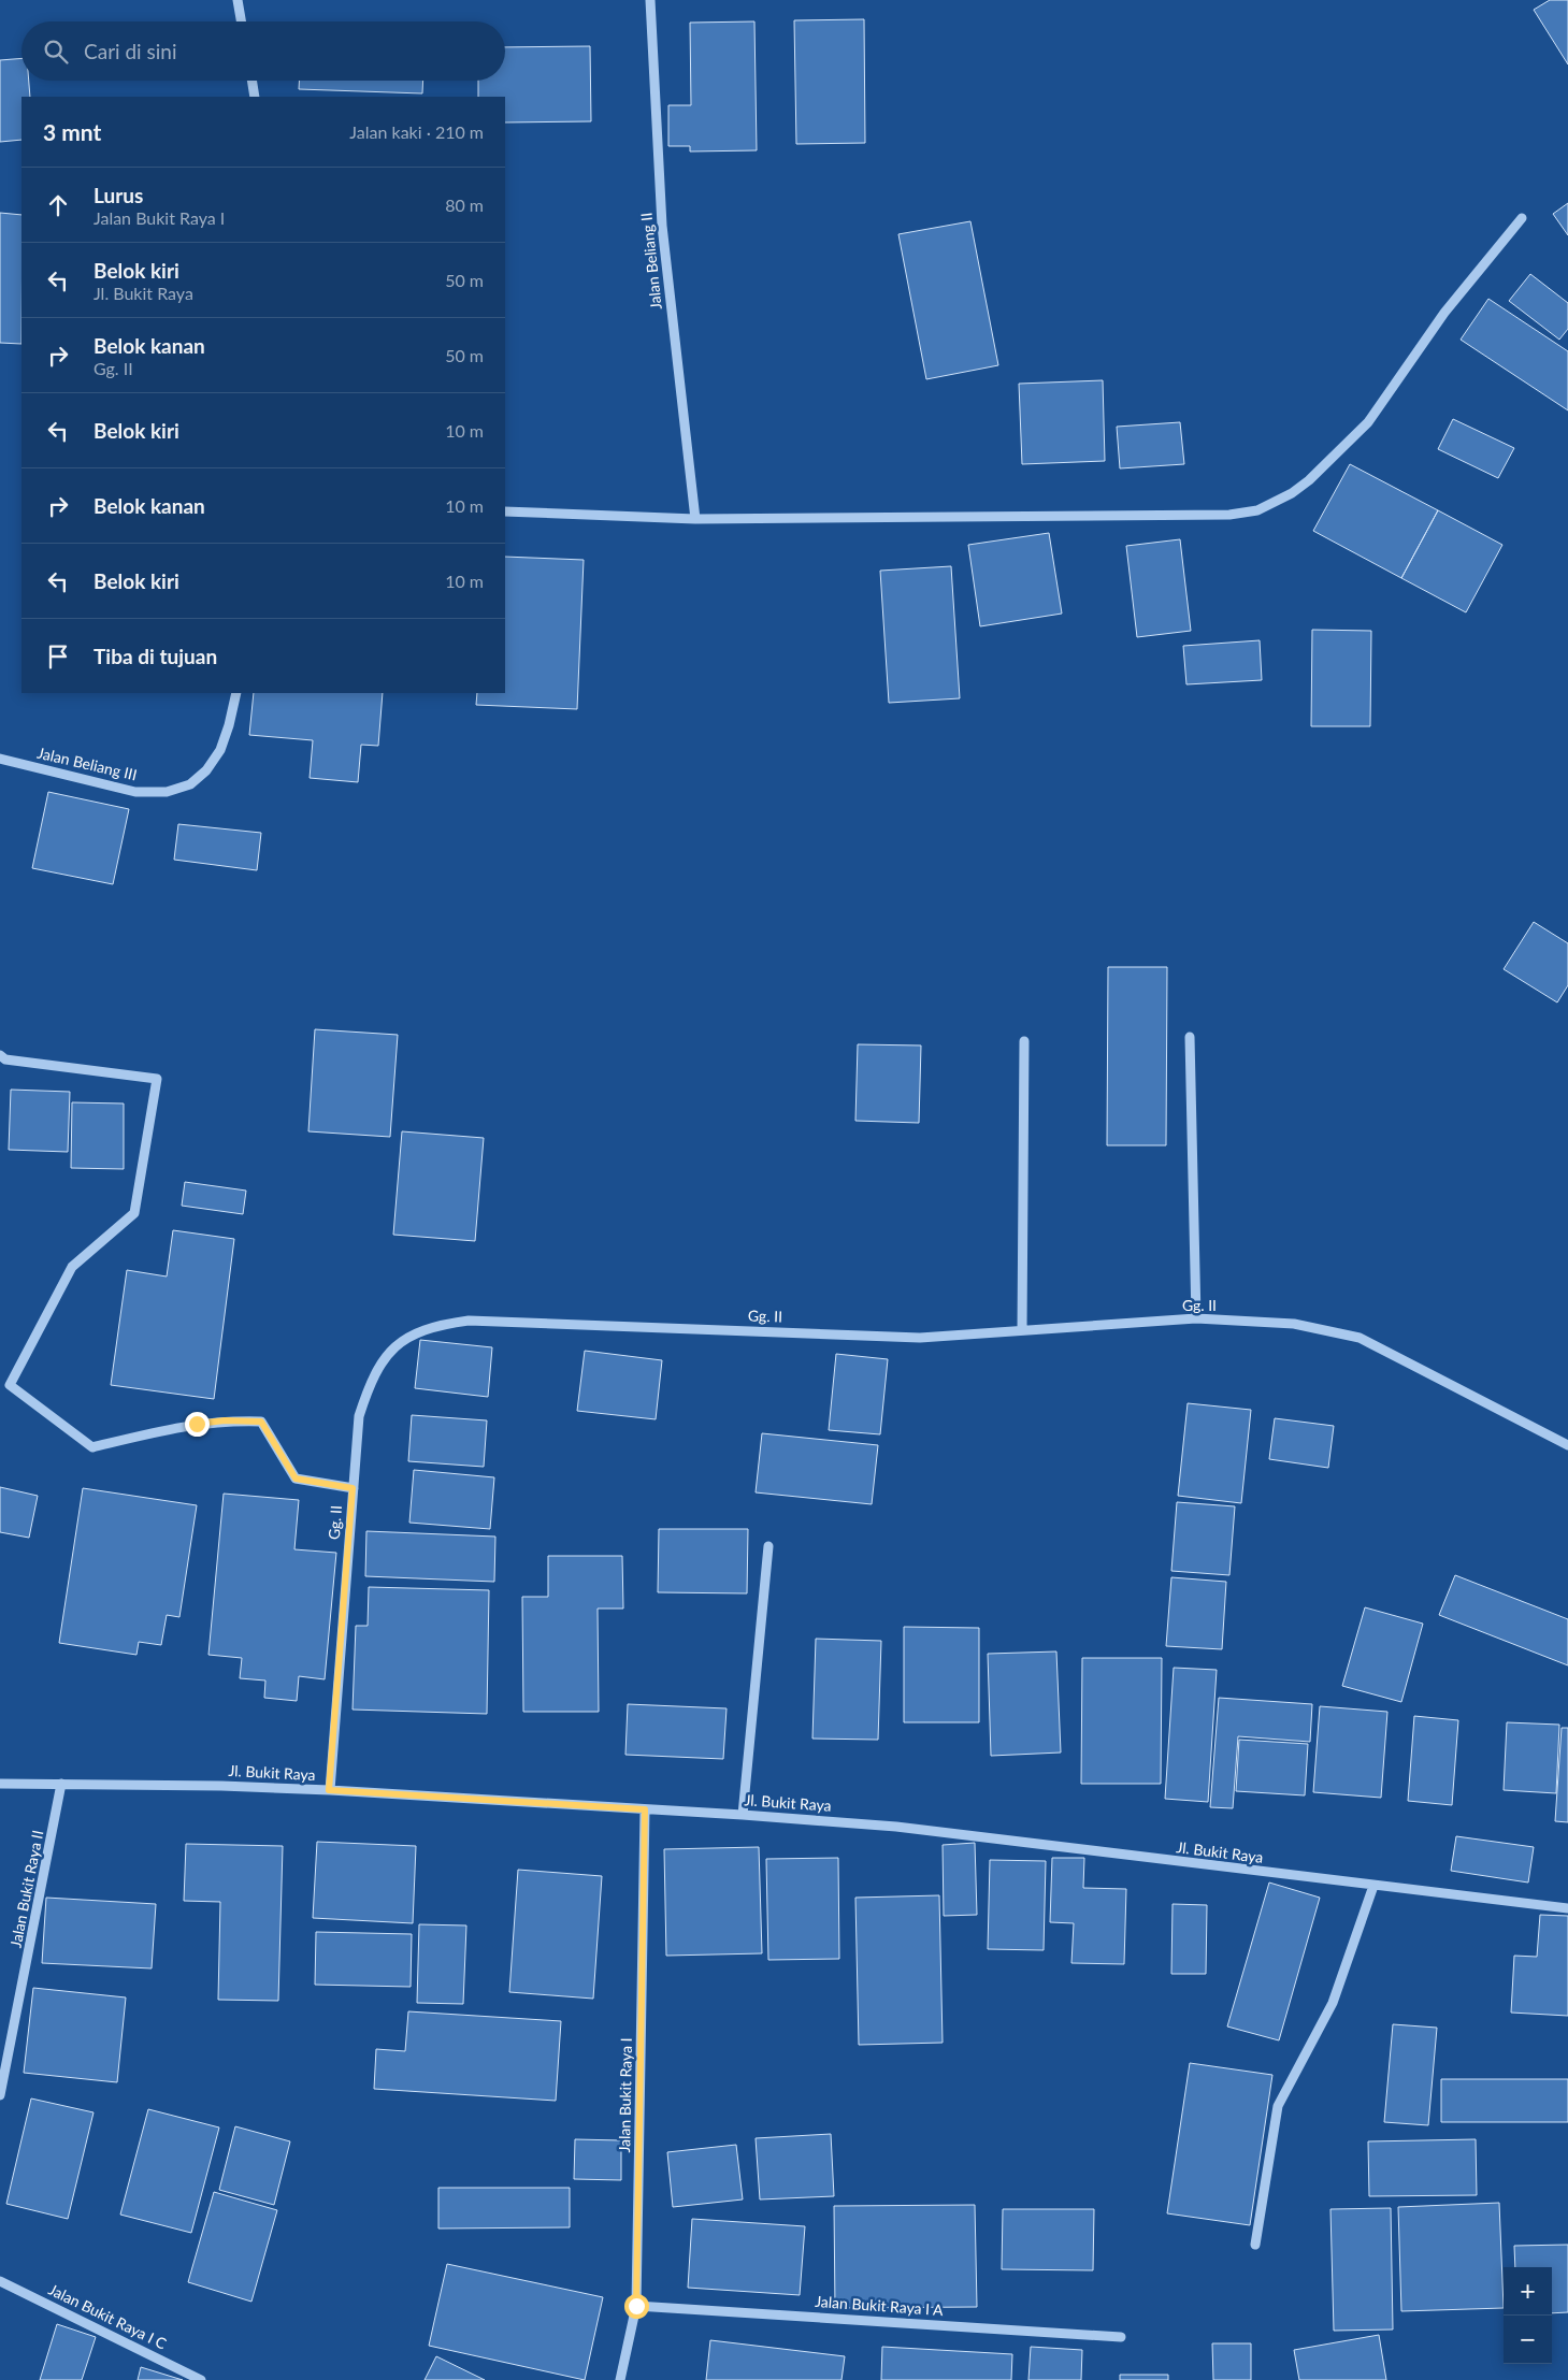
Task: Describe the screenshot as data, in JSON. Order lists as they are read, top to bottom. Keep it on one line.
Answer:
{"streets":{"street":["Jalan Beliang II","Jalan Beliang III","Gg. II","Jl. Bukit Raya","Jalan Bukit Raya II","Jalan Bukit Raya I","Jalan Bukit Raya I A","Jalan Bukit Raya I C"]},"crossings":[["Gg. II","Jl. Bukit Raya"],["Jl. Bukit Raya","Jalan Bukit Raya II"],["Jl. Bukit Raya","Jalan Bukit Raya I"],["Jalan Bukit Raya I","Jalan Bukit Raya I A"]],"page":{"search":"Cari di sini","heading":["3 mnt","Jalan kaki · 210 m"],"list":[["Lurus","Jalan Bukit Raya I","80 m"],["Belok kiri","Jl. Bukit Raya","50 m"],["Belok kanan","Gg. II","50 m"],["Belok kiri","10 m"],["Belok kanan","10 m"],["Belok kiri","10 m"],"Tiba di tujuan"],"map_buttons":["+","−"]}}
